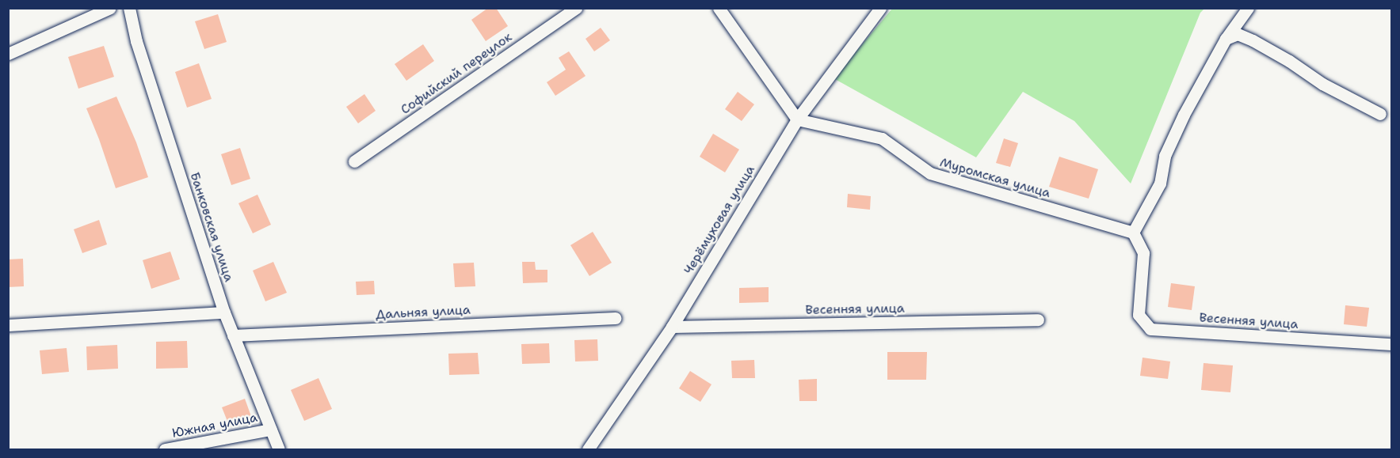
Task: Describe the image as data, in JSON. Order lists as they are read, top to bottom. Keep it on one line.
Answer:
{"streets":{"street":["Софийский переулок","Муромская улица","Черёмуховая улица","Банковская улица","Весенняя улица","Дальняя улица","Южная улица"]},"crossings":[["Муромская улица","Черёмуховая улица"],["Муромская улица","Весенняя улица"],["Черёмуховая улица","Весенняя улица"],["Банковская улица","Дальняя улица"],["Банковская улица","Южная улица"]]}
